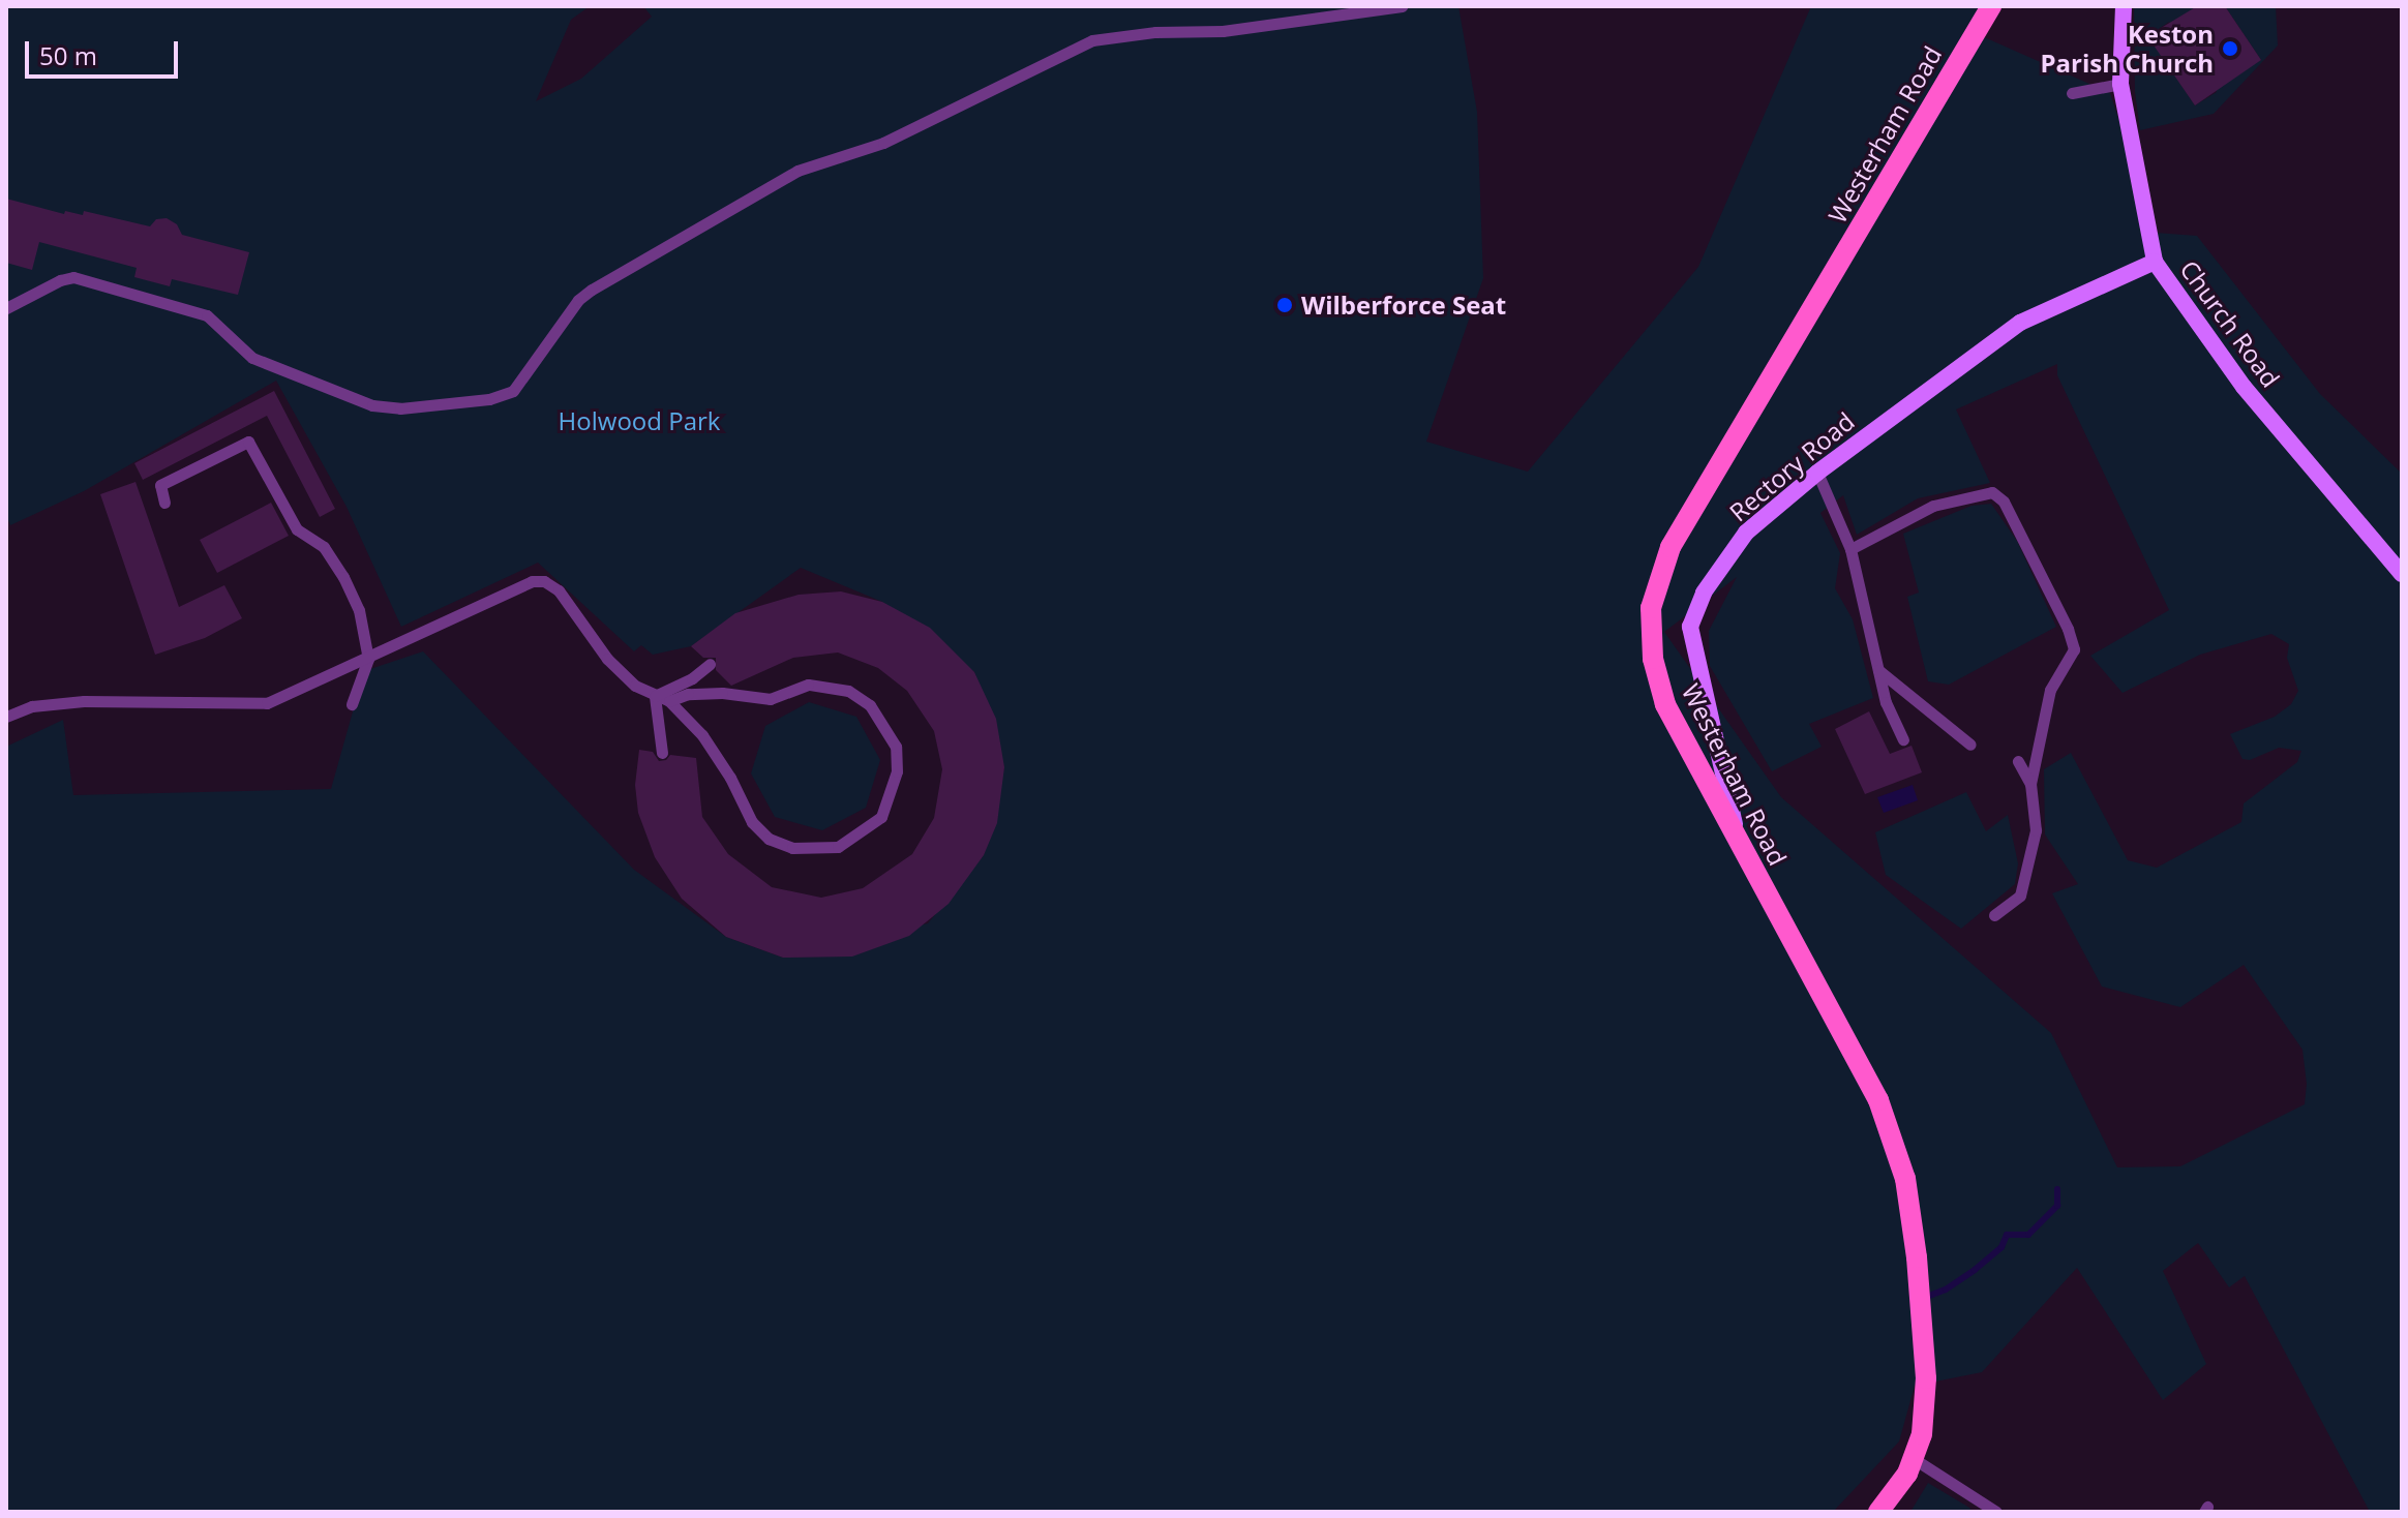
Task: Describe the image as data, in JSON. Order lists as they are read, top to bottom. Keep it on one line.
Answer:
{"streets":{"main road":["Westerham Road"],"street":["Church Road","Rectory Road"]},"crossings":[["Westerham Road","Rectory Road"],["Church Road","Rectory Road"]],"parks":["Holwood Park"],"places":["Keston Parish Church","Wilberforce Seat"],"scale_bar":"50 m"}
